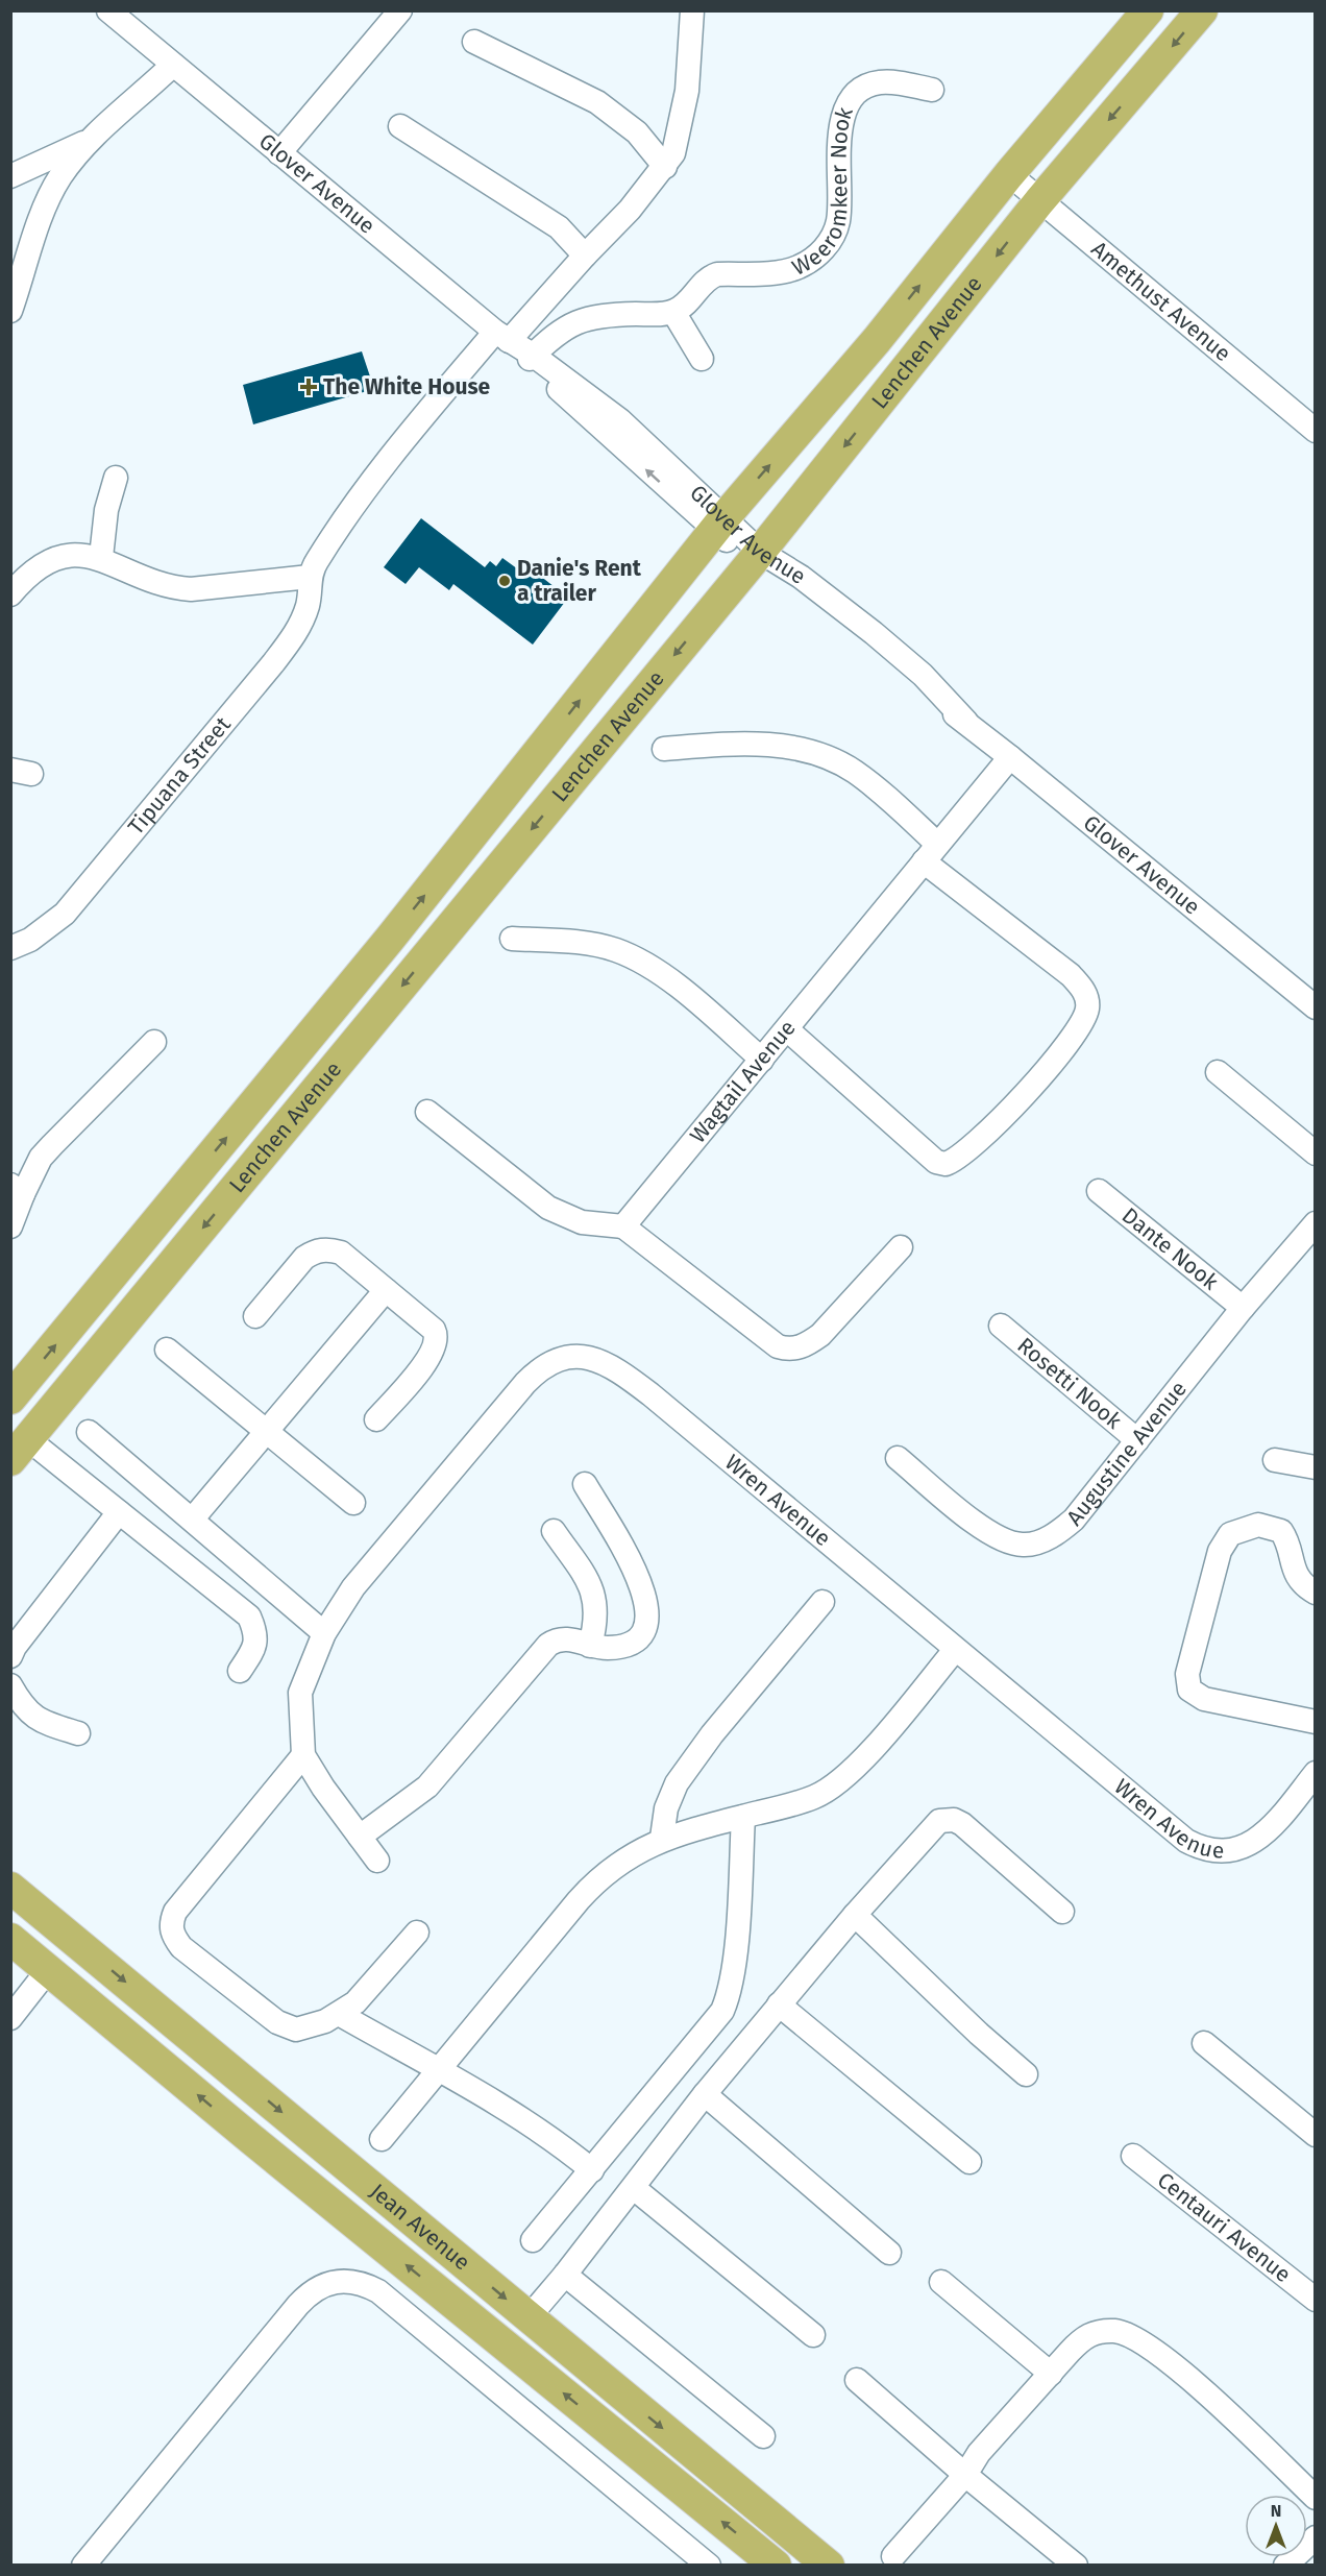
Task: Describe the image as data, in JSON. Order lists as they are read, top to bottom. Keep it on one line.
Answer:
{"streets":{"main road":["Lenchen Avenue","Jean Avenue"],"street":["Glover Avenue","Weeromkeer Nook","Amethust Avenue","Tipuana Street","Wagtail Avenue","Dante Nook","Rosetti Nook","Augustine Avenue","Wren Avenue","Centauri Avenue"]},"crossings":[["Glover Avenue","Lenchen Avenue"],["Glover Avenue","Tipuana Street"],["Glover Avenue","Wagtail Avenue"],["Amethust Avenue","Lenchen Avenue"],["Dante Nook","Augustine Avenue"],["Rosetti Nook","Augustine Avenue"]],"places":{"health":["The White House"],"other":["Danie's Rent a trailer"]},"north":"top"}
